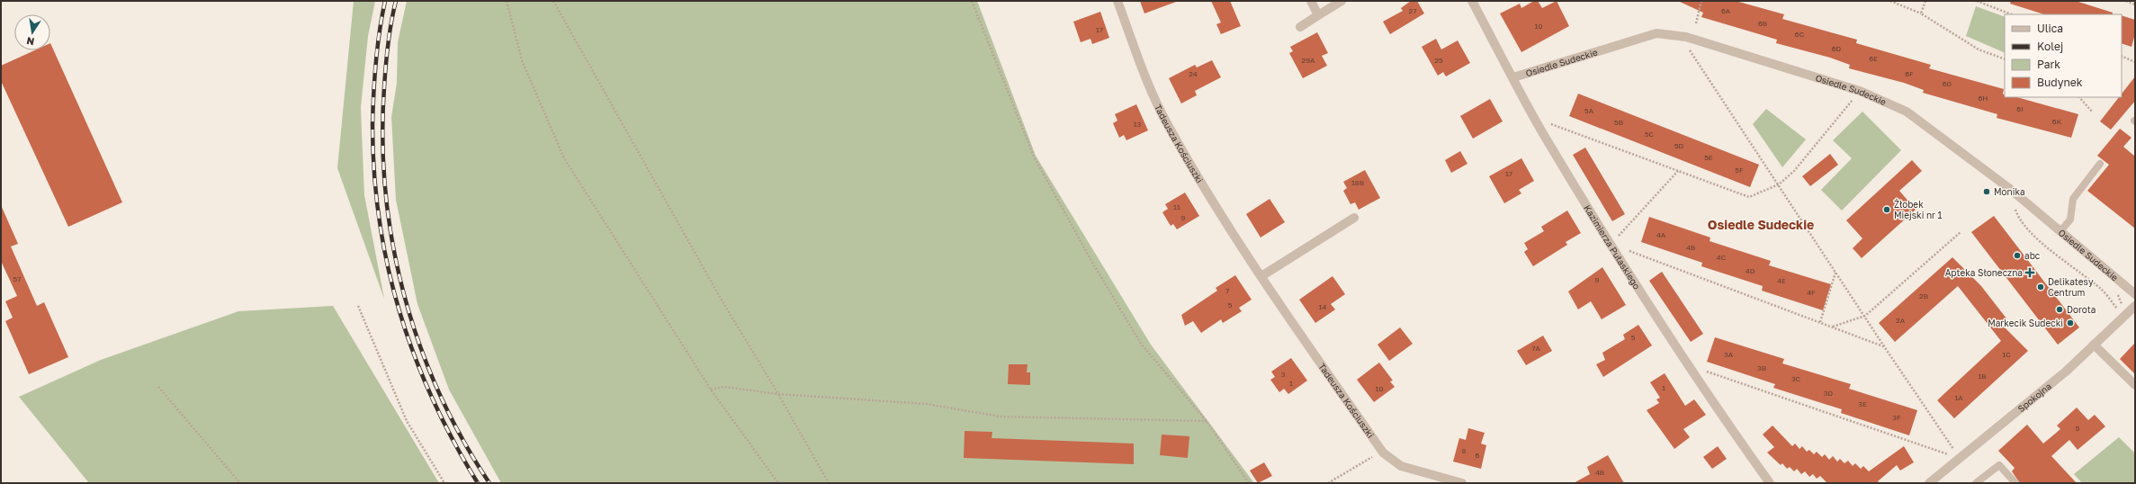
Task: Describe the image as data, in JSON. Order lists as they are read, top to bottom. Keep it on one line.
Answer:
{"streets":{"street":["Osiedle Sudeckie","Tadeusza Kościuszki","Kazimierza Pułaskiego","Spokojna"]},"crossings":[["Osiedle Sudeckie","Kazimierza Pułaskiego"]],"districts":["Osiedle Sudeckie"],"places":{"other":["Monika","Żłobek Miejski nr 1","abc","Delikatesy Centrum","Dorota","Markecik Sudecki"],"health":["Apteka Słoneczna"]},"house_numbers":["27","6A","6B","10","17","6C","6D","6E","29A","25","24","6F","6G","6H","6I","5A","6K","5B","13","5C","5D","5E","5F","17","18B","11","9","4A","4B","4C","4D","57","9","4E","7","4F","2B","5","14","2A","5","7A","3A","1C","3B","3","1B","3C","1","1","10","3D","1A","3E","3F","5","8","6","4B"],"legend":["Ulica","Kolej","Park","Budynek"],"north":"bottom"}
